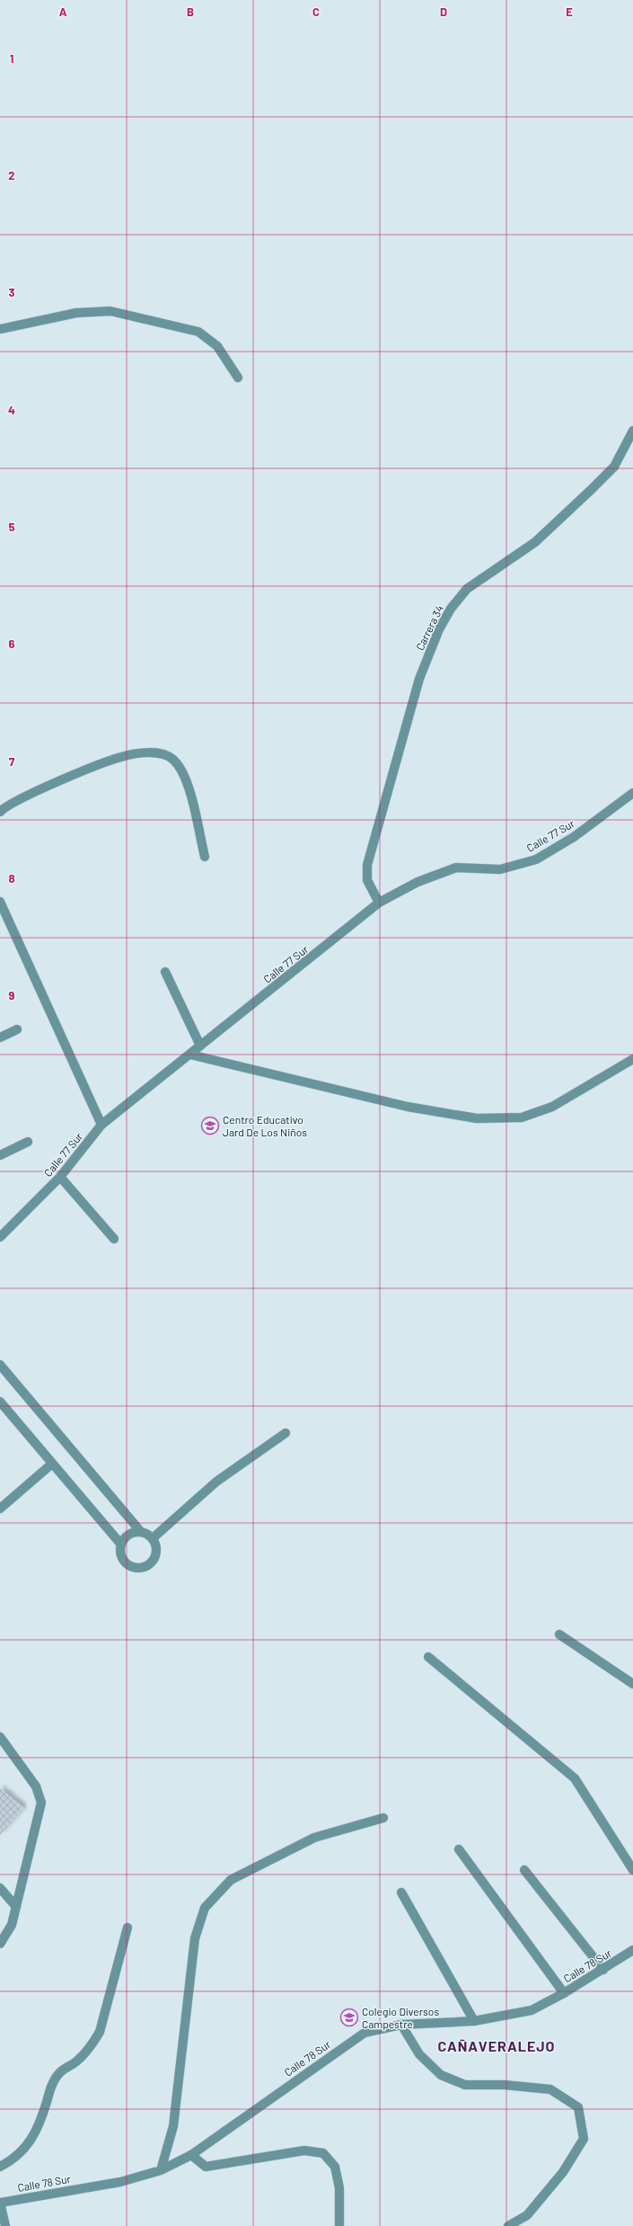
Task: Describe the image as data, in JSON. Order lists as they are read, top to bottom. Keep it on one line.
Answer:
{"streets":{"street":["Carrera 34","Calle 77 Sur","Calle 78 Sur"]},"crossings":[["Carrera 34","Calle 77 Sur"]],"districts":["CAÑAVERALEJO"],"places":{"school or university":["Centro Educativo Jard De Los Niños","Colegio Diversos Campestre"]},"grid":{"columns":["A","B","C","D","E"],"rows":["1","2","3","4","5","6","7","8","9"]}}
